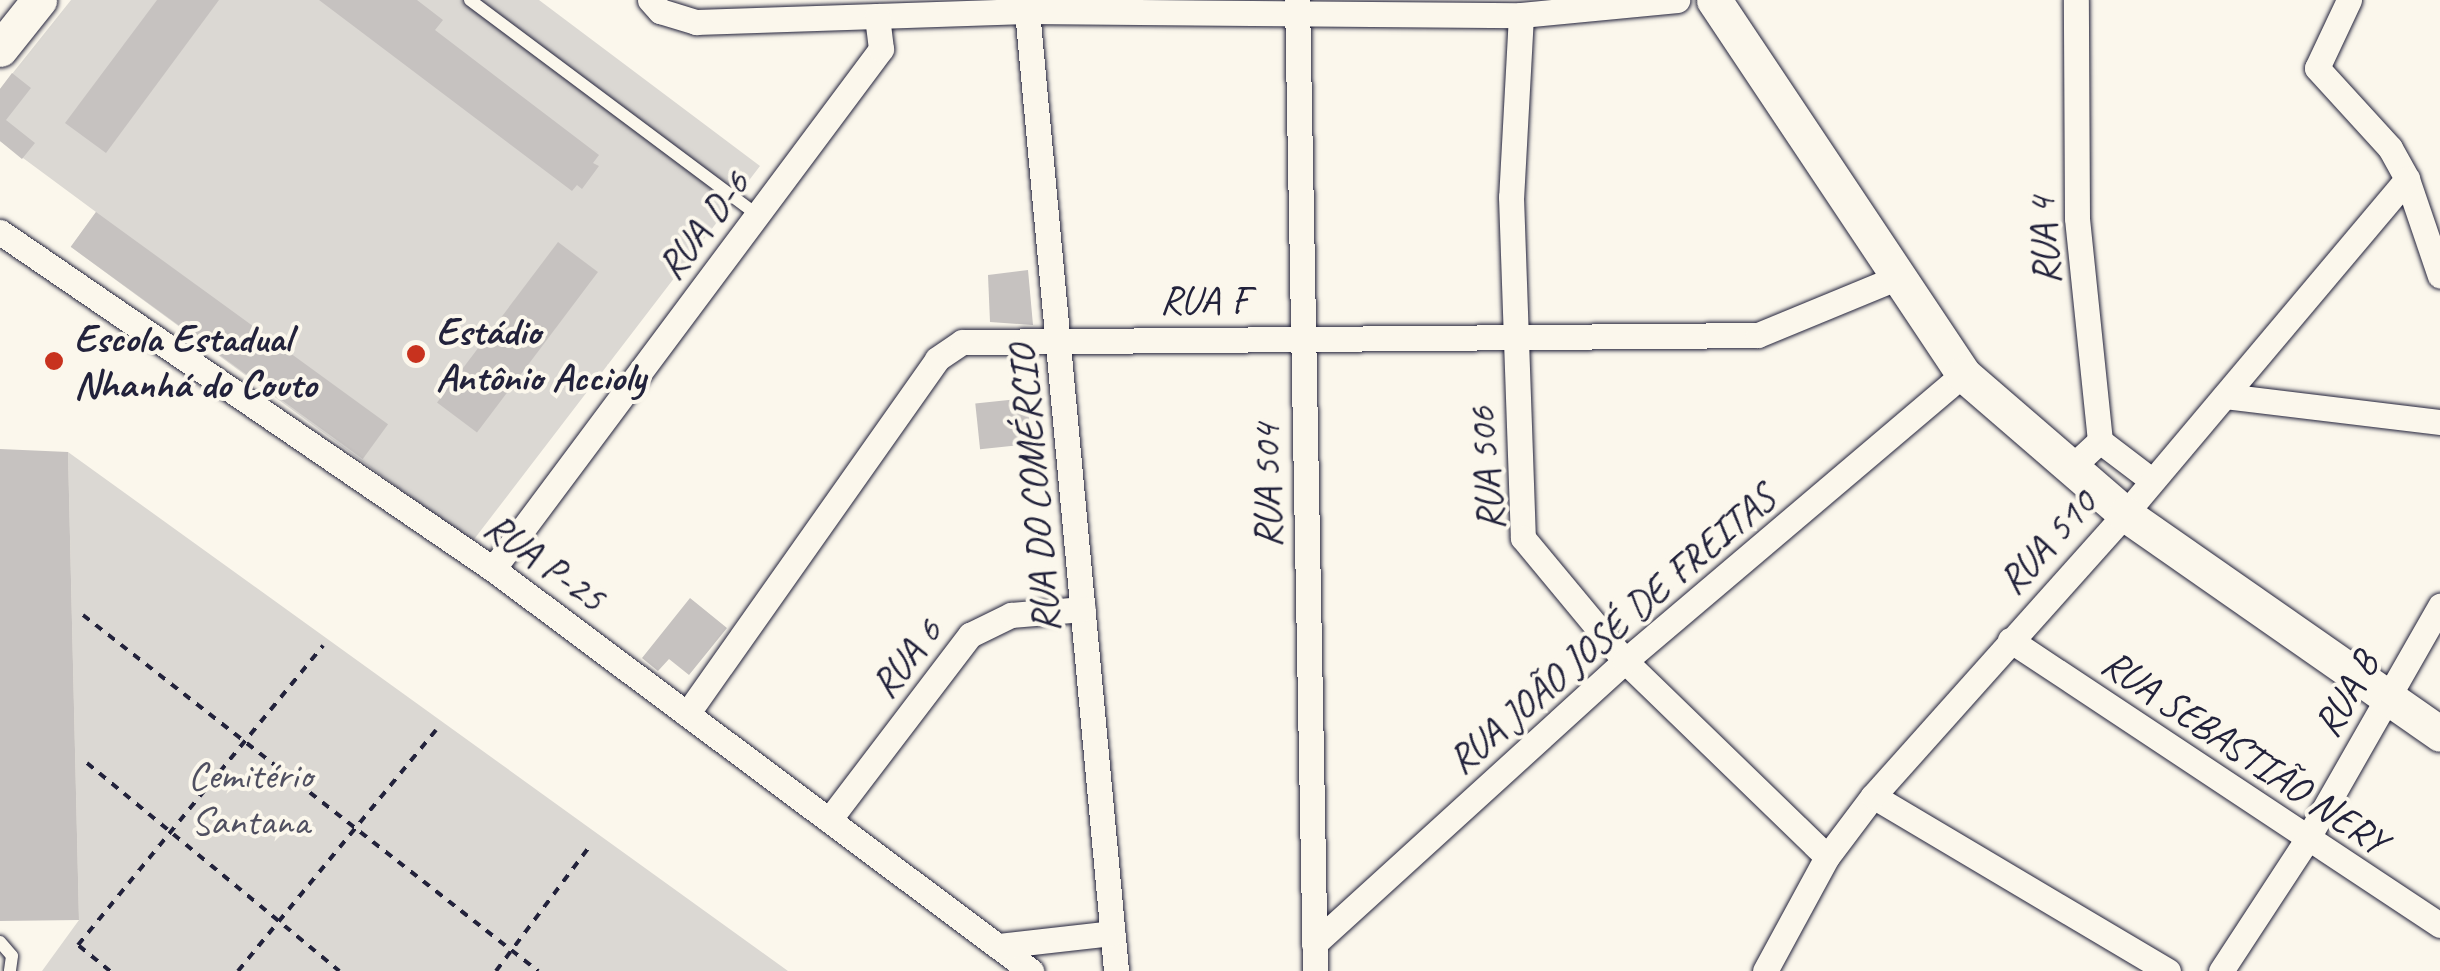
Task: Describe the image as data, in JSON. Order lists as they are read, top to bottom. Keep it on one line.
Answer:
{"streets":{"street":["RUA D-6","RUA 4","RUA F","RUA 506","RUA 504","RUA DO COMÉRCIO","RUA 510","RUA P-25","RUA JOÃO JOSÉ DE FREITAS","RUA 6","RUA B","RUA SEBASTIÃO NERY"]},"crossings":[["RUA D-6","RUA P-25"],["RUA F","RUA 506"],["RUA F","RUA 504"],["RUA F","RUA DO COMÉRCIO"],["RUA F","RUA P-25"],["RUA 506","RUA 510"],["RUA 506","RUA JOÃO JOSÉ DE FREITAS"],["RUA 504","RUA JOÃO JOSÉ DE FREITAS"],["RUA DO COMÉRCIO","RUA 6"],["RUA 510","RUA SEBASTIÃO NERY"],["RUA P-25","RUA 6"],["RUA B","RUA SEBASTIÃO NERY"]],"parks":["Cemitério Santana"],"places":["Estádio Antônio Accioly","Escola Estadual Nhanhá do Couto"]}
